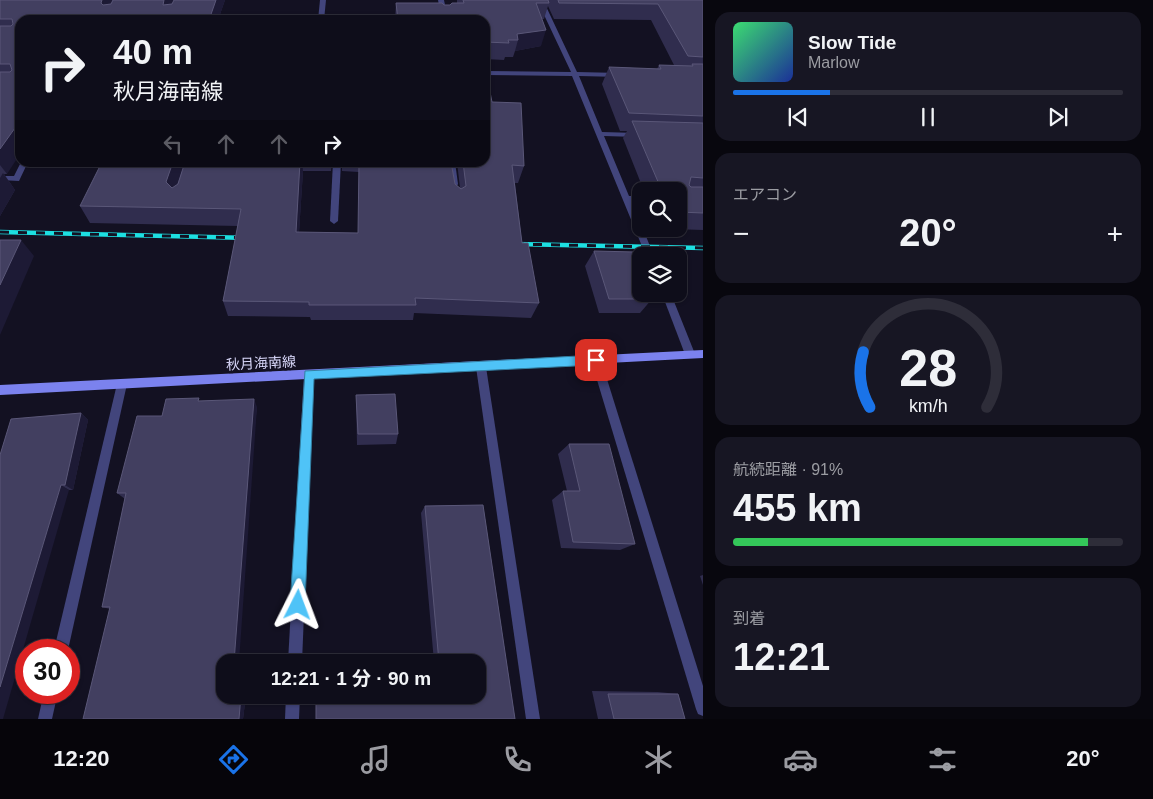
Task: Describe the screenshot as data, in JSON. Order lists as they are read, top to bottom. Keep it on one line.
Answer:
{"streets":{"main road":["秋月海南線"]},"page":{"turn":["40 m","秋月海南線"],"song":["Slow Tide","Marlow"],"tile":["エアコン",["航続距離 · 91%","455 km"],["到着","12:21"]],"heat":["−","20°","+"],"limit":"30","trip":"12:21 · 1 分 · 90 m","tabs":["12:20","20°"],"gauge":["28","km/h"]}}
